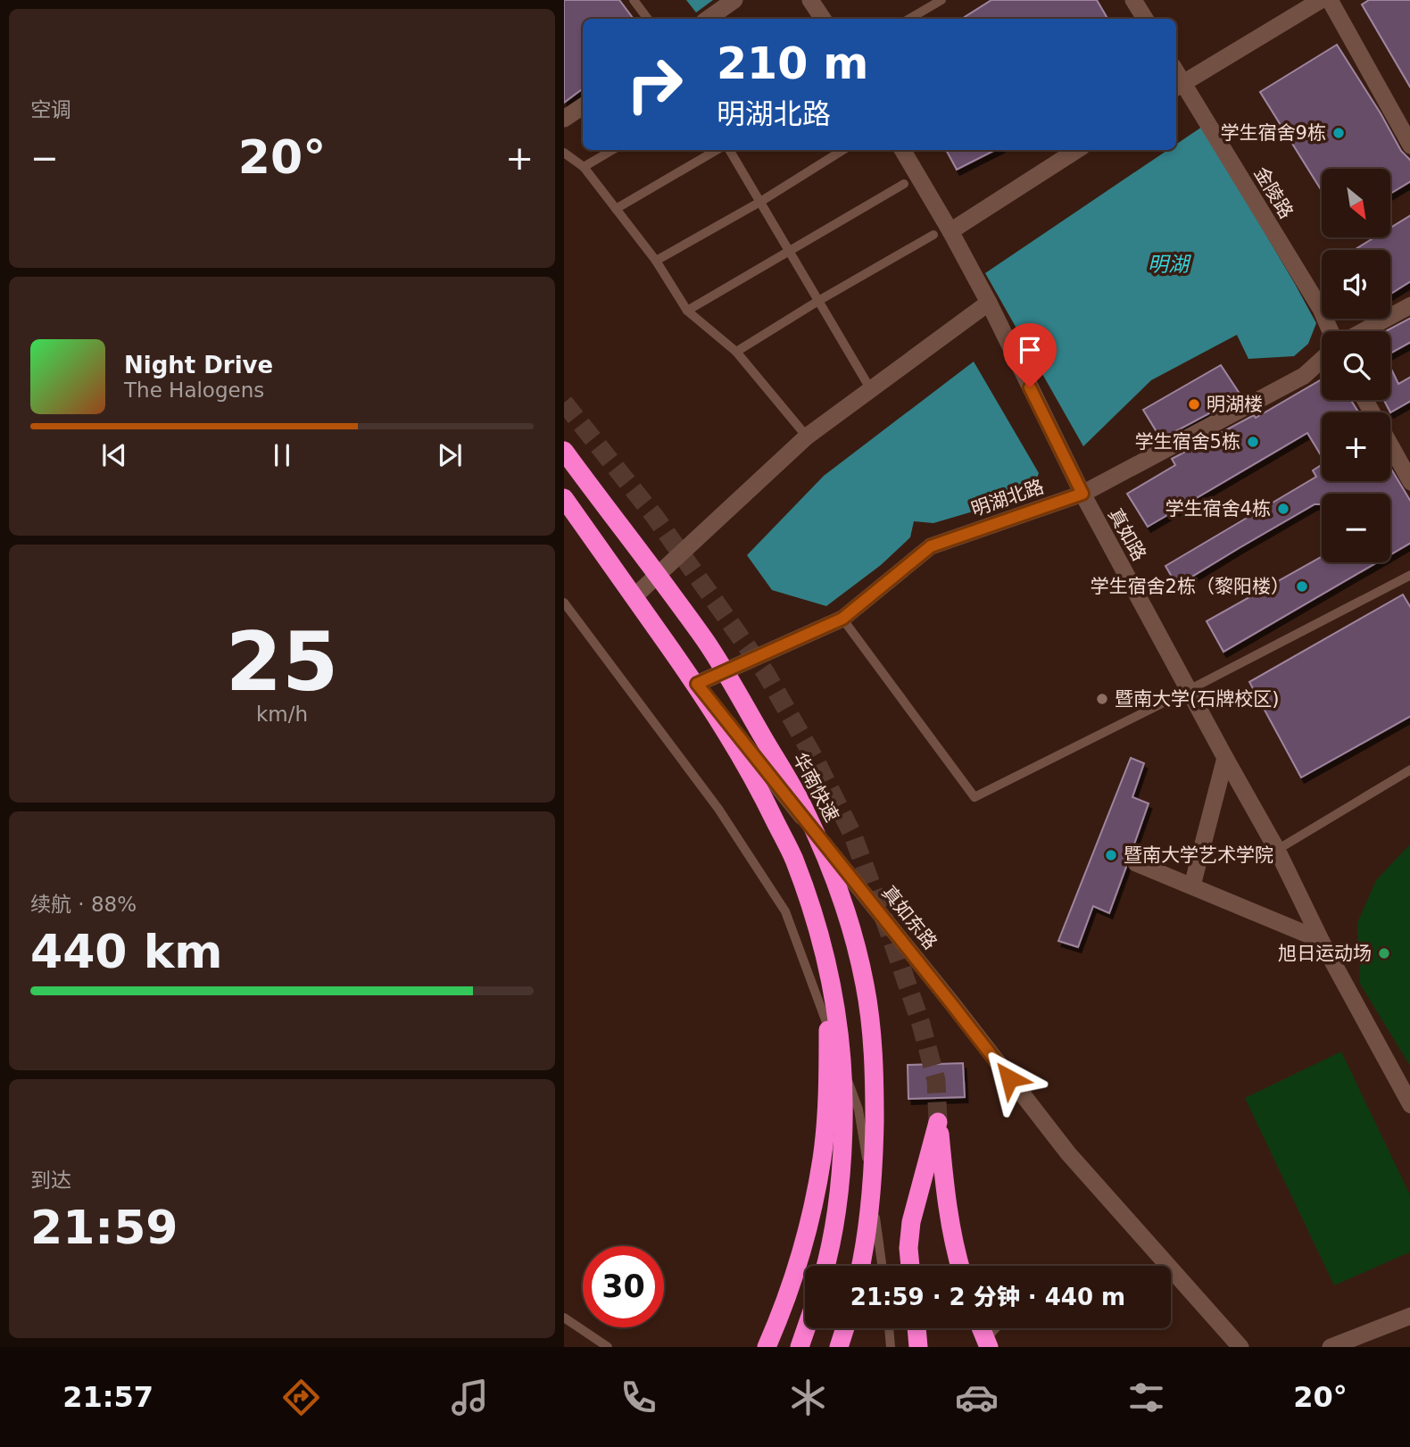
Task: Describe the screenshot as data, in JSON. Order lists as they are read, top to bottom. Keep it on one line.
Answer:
{"streets":{"highway":["华南快速"],"street":["金陵路","明湖北路","真如路","真如东路"]},"crossings":[["明湖北路","真如路"],["明湖北路","真如东路"]],"water":["明湖"],"places":["学生宿舍9栋","明湖楼","学生宿舍5栋","学生宿舍4栋","学生宿舍2栋（黎阳楼）","暨南大学(石牌校区)","暨南大学艺术学院","旭日运动场"],"north":"bottom right","page":{"tile":["空调",["25","km/h"],["续航 · 88%","440 km"],["到达","21:59"]],"turn":["210 m","明湖北路"],"heat":["−","20°","+"],"map_buttons":["+","−"],"song":["Night Drive","The Halogens"],"limit":"30","trip":"21:59 · 2 分钟 · 440 m","tabs":["21:57","20°"]}}
